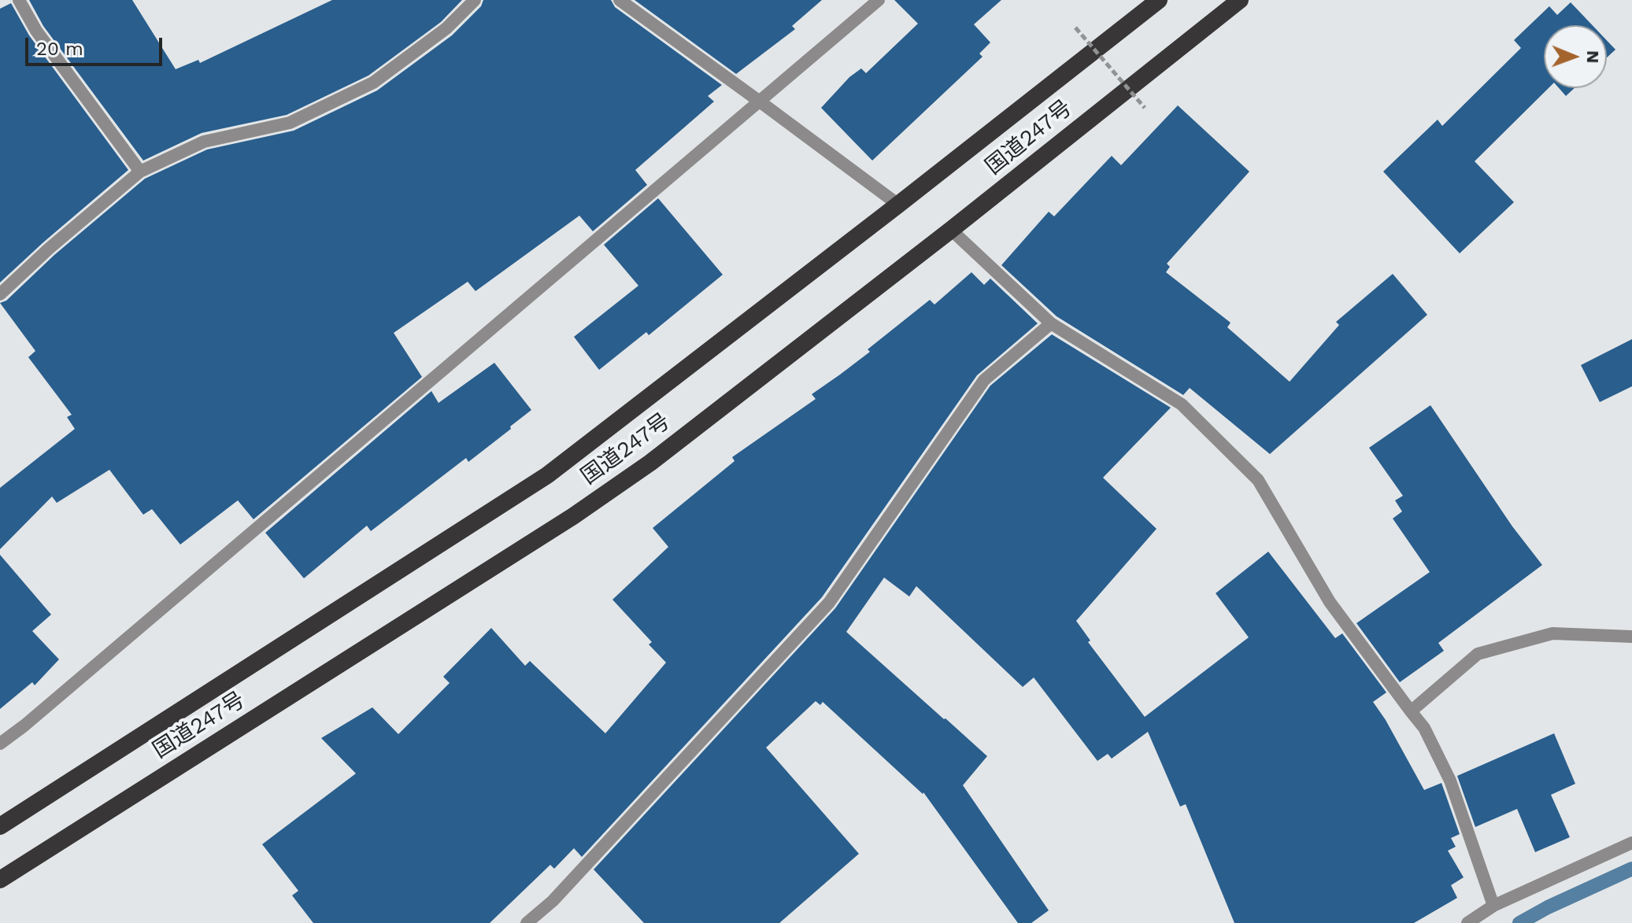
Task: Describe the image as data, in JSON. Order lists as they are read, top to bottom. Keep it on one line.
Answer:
{"streets":{"highway":["国道247号"]},"scale_bar":"20 m","north":"right"}
